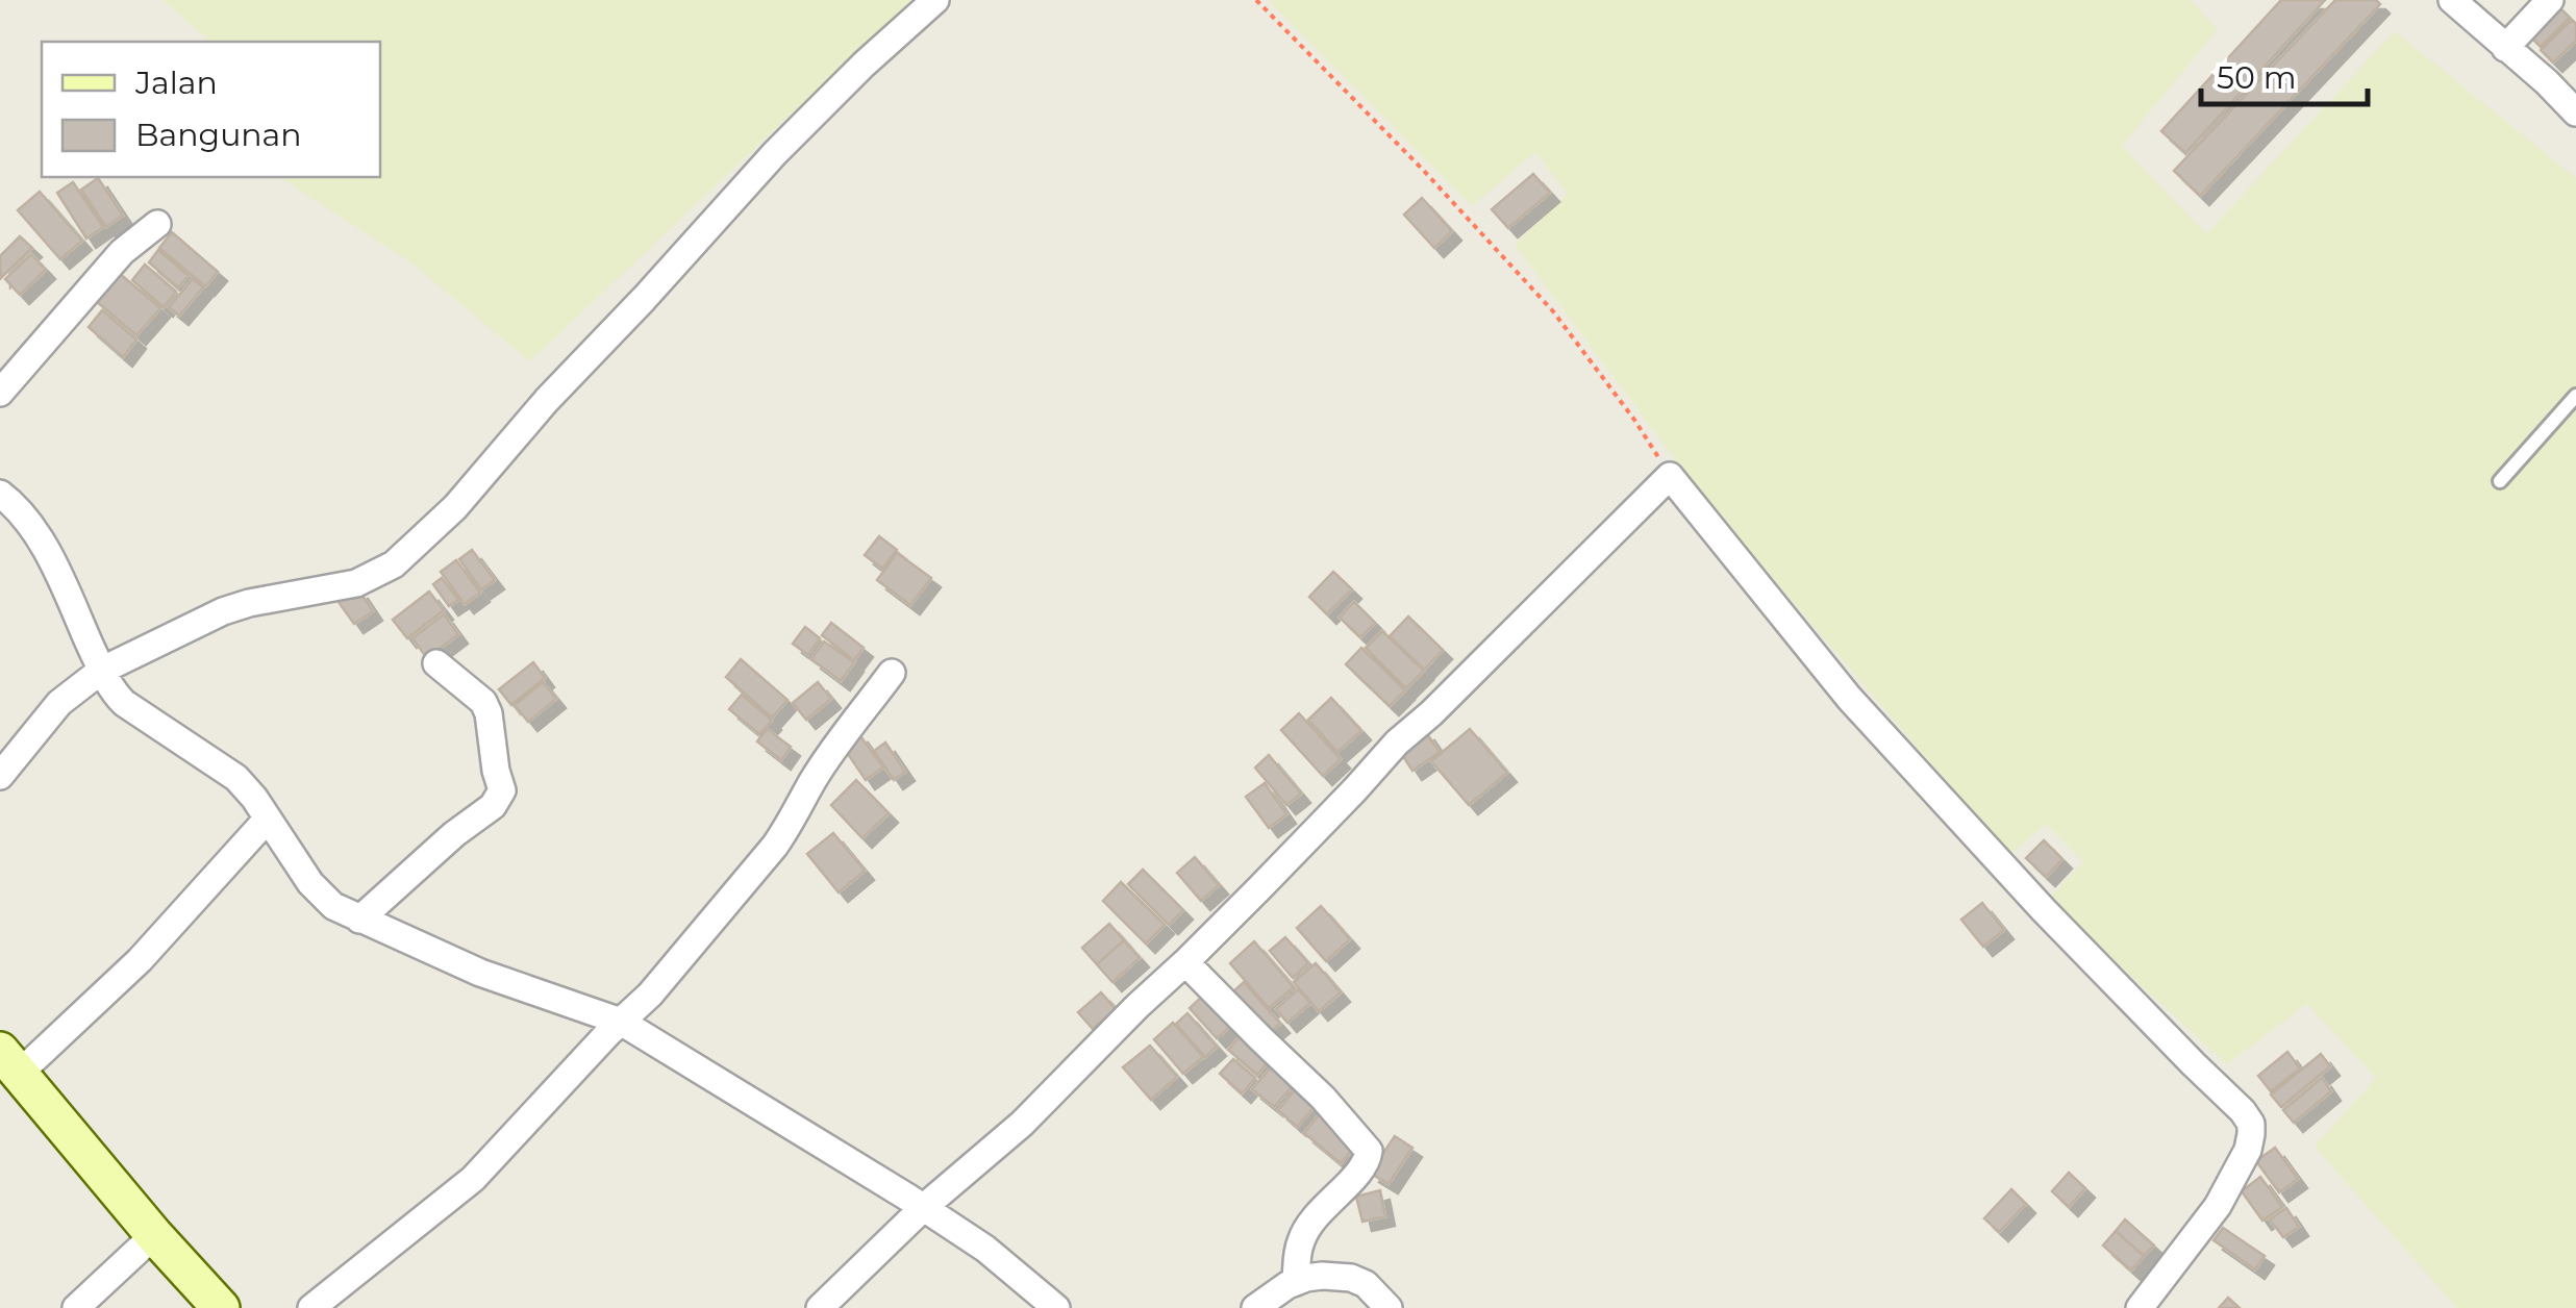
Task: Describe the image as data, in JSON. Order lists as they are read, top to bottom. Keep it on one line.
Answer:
{"legend":["Jalan","Bangunan"],"scale_bar":"50 m"}
